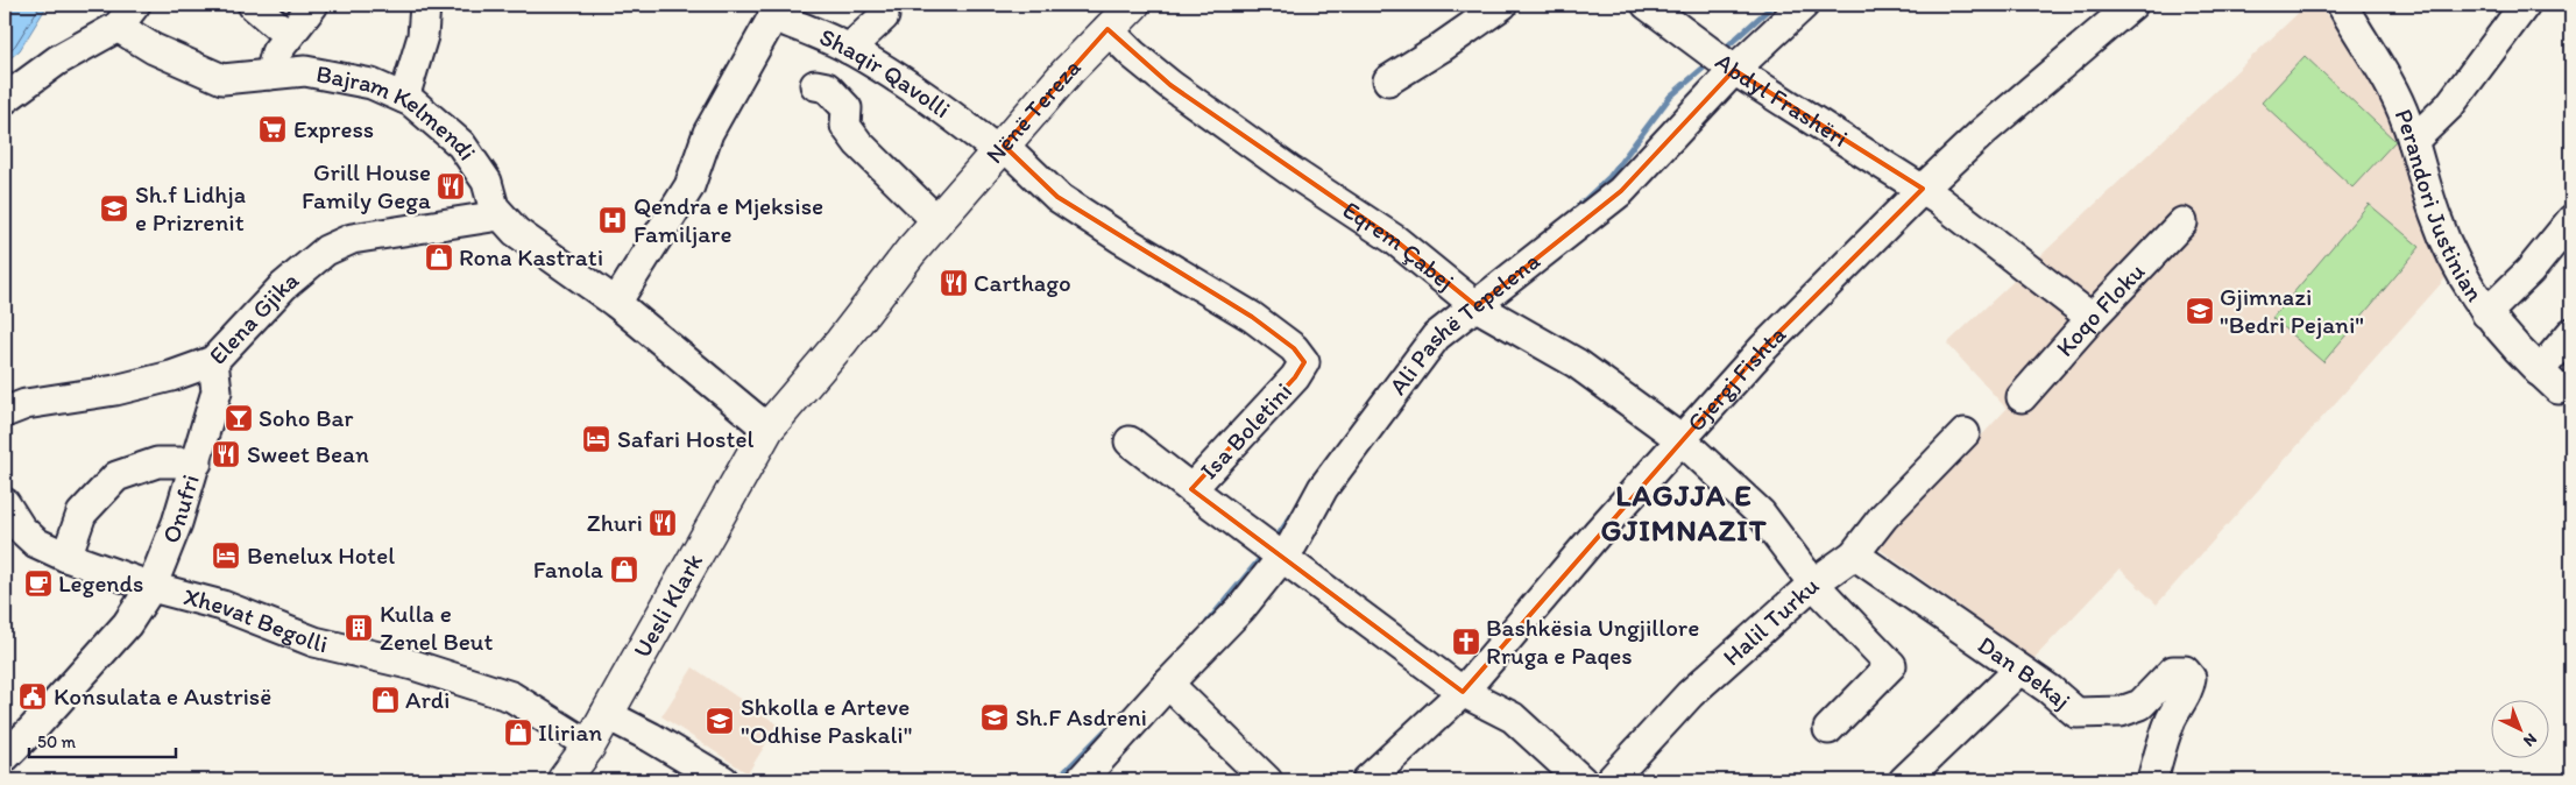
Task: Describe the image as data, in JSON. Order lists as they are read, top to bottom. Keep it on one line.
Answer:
{"streets":{"main road":["Nënë Tereza","Uesli Klark"],"street":["Shaqir Qavolli","Abdyl Frashëri","Bajram Kelmendi","Perandori Justinian","Eqrem Çabej","Koqo Floku","Elena Gjika","Ali Pashë Tepelena","Gjergj Fishta","Isa Boletini","Onufri","Xhevat Begolli","Halil Turku","Dan Bekaj"]},"crossings":[["Shaqir Qavolli","Nënë Tereza"],["Shaqir Qavolli","Isa Boletini"],["Abdyl Frashëri","Ali Pashë Tepelena"],["Abdyl Frashëri","Gjergj Fishta"],["Nënë Tereza","Bajram Kelmendi"],["Nënë Tereza","Eqrem Çabej"],["Nënë Tereza","Isa Boletini"],["Nënë Tereza","Uesli Klark"],["Bajram Kelmendi","Elena Gjika"],["Bajram Kelmendi","Uesli Klark"],["Eqrem Çabej","Ali Pashë Tepelena"],["Eqrem Çabej","Gjergj Fishta"],["Eqrem Çabej","Halil Turku"],["Elena Gjika","Onufri"],["Ali Pashë Tepelena","Isa Boletini"],["Gjergj Fishta","Isa Boletini"],["Onufri","Xhevat Begolli"],["Uesli Klark","Xhevat Begolli"]],"districts":["LAGJJA E GJIMNAZIT"],"places":{"supermarket":["Express"],"restaurant":["Grill House Family Gega","Carthago","Sweet Bean","Zhuri"],"school or university":["Sh.f Lidhja e Prizrenit","Gjimnazi \"Bedri Pejani\"","Sh.F Asdreni","Shkolla e Arteve \"Odhise Paskali\""],"hospital":["Qendra e Mjeksise Familjare"],"shop":["Rona Kastrati","Fanola","Ardi","Ilirian"],"bar":["Soho Bar"],"hotel":["Safari Hostel","Benelux Hotel"],"cafe":["Legends"],"building":["Kulla e Zenel Beut"],"church":["Bashkësia Ungjillore Rruga e Paqes"],"public building":["Konsulata e Austrisë"]},"scale_bar":"50 m","north":"bottom right"}
